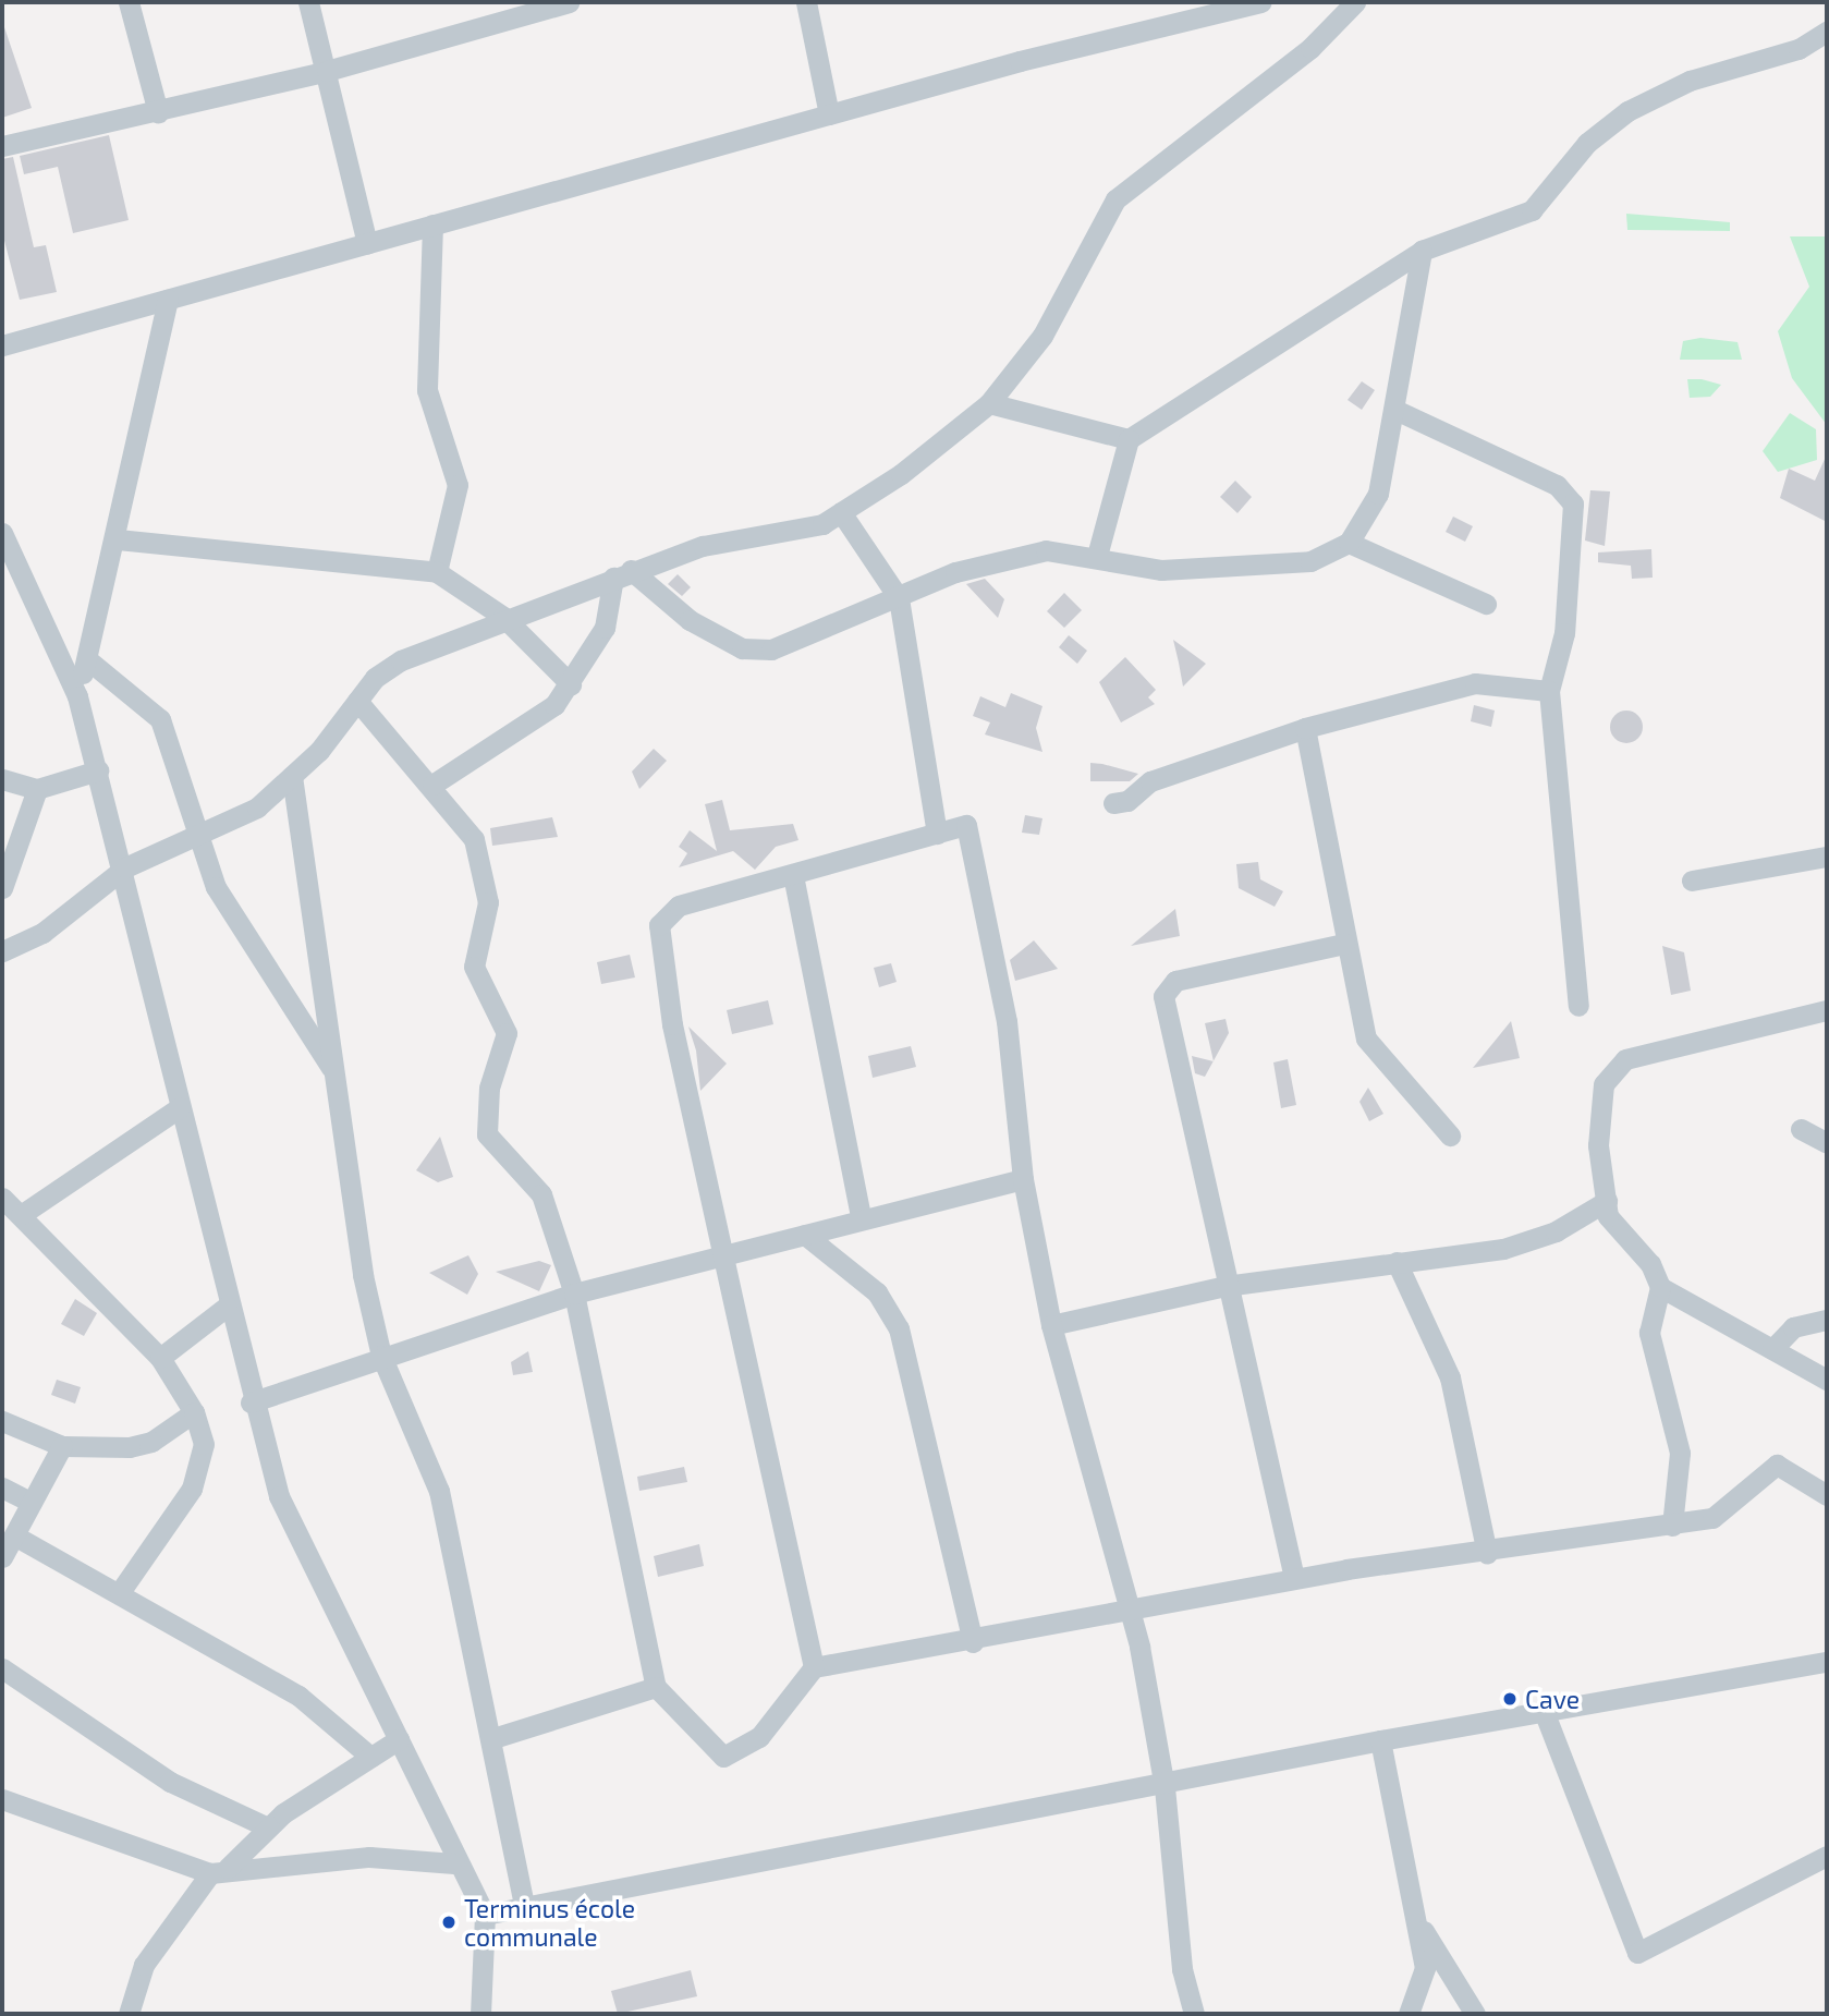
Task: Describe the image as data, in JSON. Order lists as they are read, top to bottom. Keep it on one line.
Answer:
{"places":["Cave","Terminus école communale"]}
